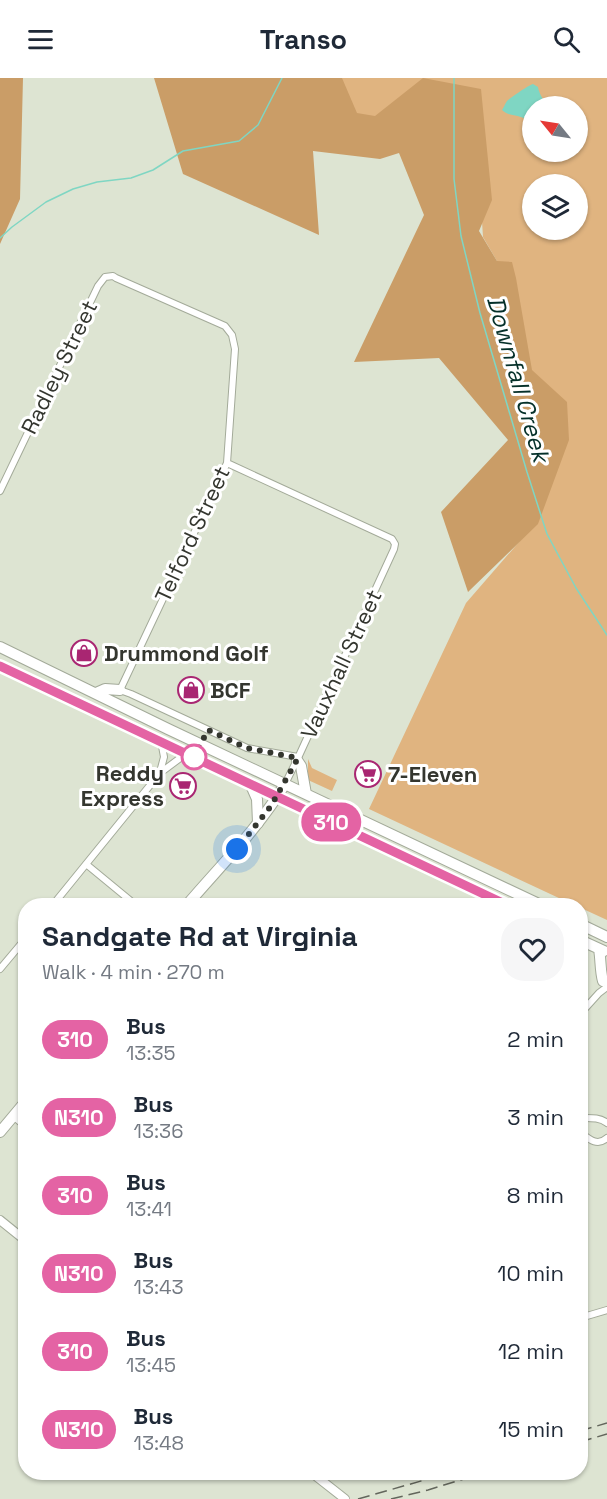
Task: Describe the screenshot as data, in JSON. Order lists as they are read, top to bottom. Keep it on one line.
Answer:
{"streets":{"street":["Radley Street","Telford Street","Vauxhall Street"]},"crossings":[["Radley Street","Telford Street"],["Telford Street","Vauxhall Street"]],"water":["Downfall Creek"],"places":{"shop":["Drummond Golf","BCF"],"supermarket":["7-Eleven","Reddy Express"]},"lines":["bus line 310"],"north":"top left","page":{"header":"Transo","on_map":"310","heading":["Sandgate Rd at Virginia","Walk · 4 min · 270 m"],"list":[{"mark":"310","name":"Bus","note":"13:35","value":"2 min"},{"mark":"N310","name":"Bus","note":"13:36","value":"3 min"},{"mark":"310","name":"Bus","note":"13:41","value":"8 min"},{"mark":"N310","name":"Bus","note":"13:43","value":"10 min"},{"mark":"310","name":"Bus","note":"13:45","value":"12 min"},{"mark":"N310","name":"Bus","note":"13:48","value":"15 min"}]}}
